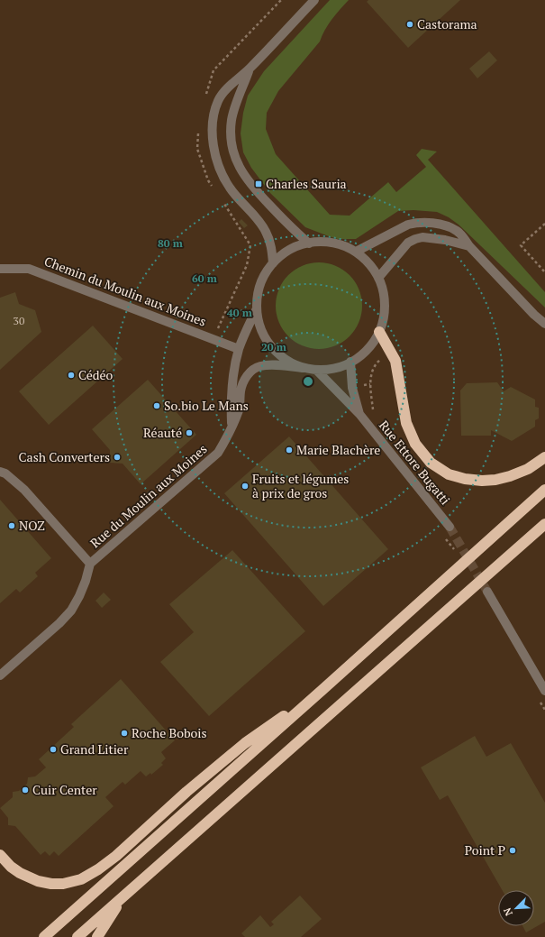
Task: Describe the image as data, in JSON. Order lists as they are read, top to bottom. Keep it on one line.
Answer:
{"streets":{"street":["Chemin du Moulin aux Moines","Rue Ettore Bugatti","Rue du Moulin aux Moines"]},"crossings":[["Chemin du Moulin aux Moines","Rue du Moulin aux Moines"],["Rue Ettore Bugatti","Rue du Moulin aux Moines"]],"places":{"other":["Castorama","Cédéo","So.bio Le Mans","Réauté","Marie Blachère","Cash Converters","Fruits et légumes à prix de gros","NOZ","Roche Bobois","Grand Litier","Cuir Center","Point P"],"transit":["Charles Sauria"]},"house_numbers":["30"],"north":"bottom left","rings":["80 m","60 m","40 m","20 m"]}
